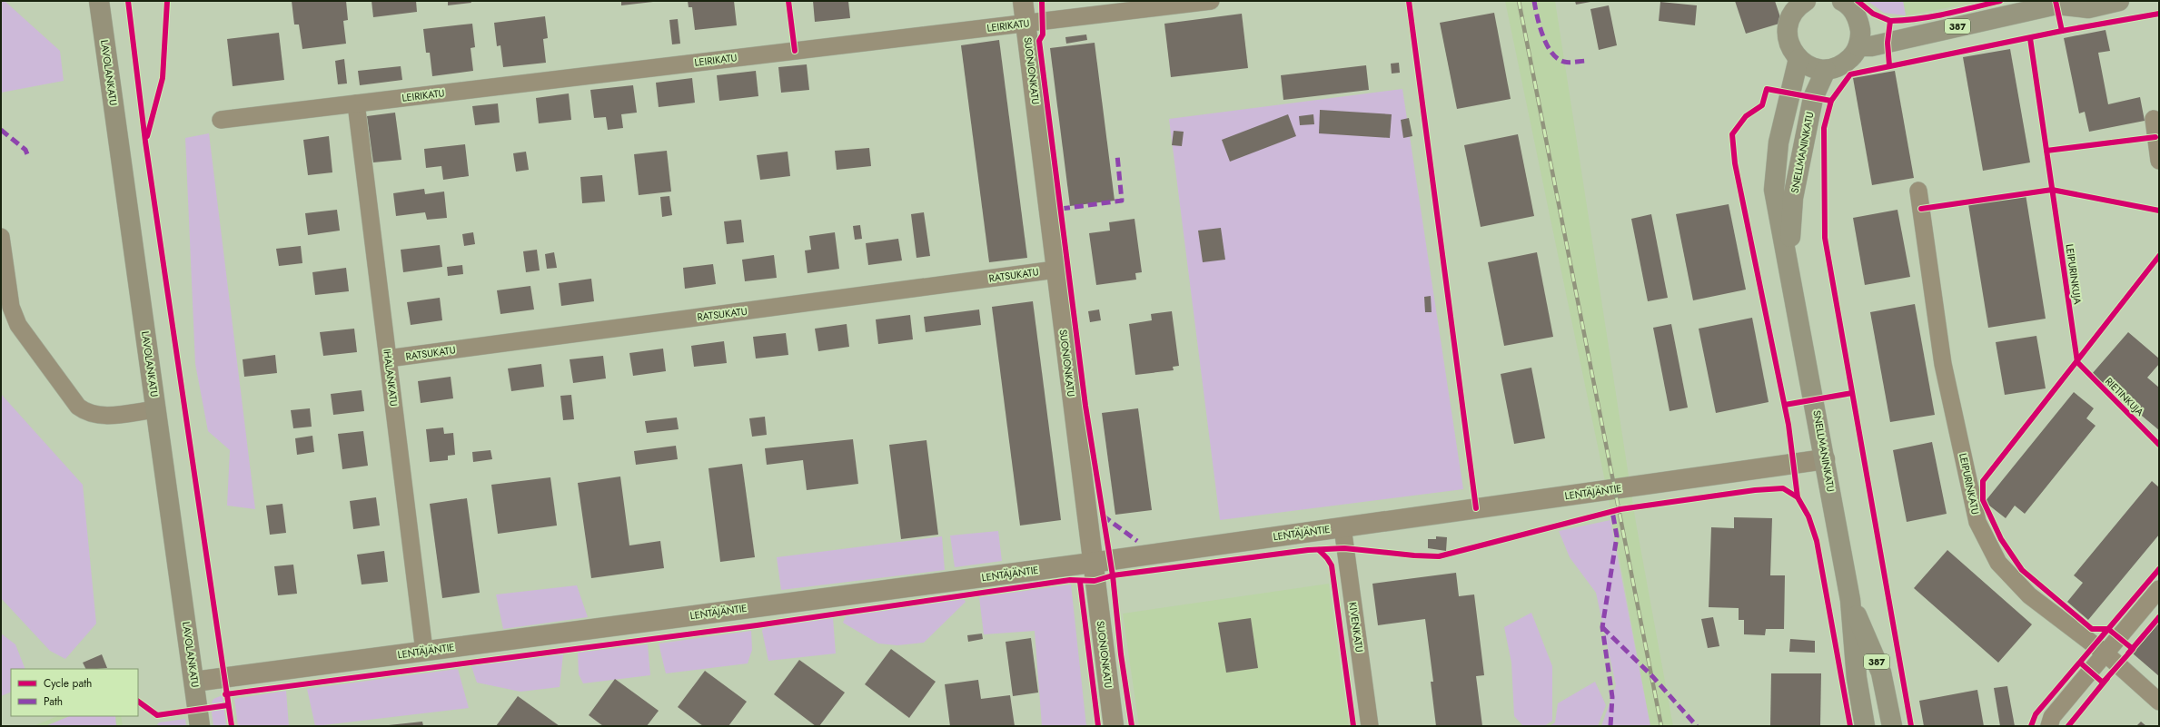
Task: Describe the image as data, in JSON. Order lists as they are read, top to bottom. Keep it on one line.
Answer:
{"streets":{"main road":["387","LAVOLANKATU","SNELLMANINKATU"],"street":["LEIRIKATU","SUONIONKATU","RATSUKATU","IHALANKATU","LEIPURINKATU","LENTÄJÄNTIE","KIVENKATU"],"cycle path":["LEIPURINKUJA","RIETINKUJA"]},"crossings":[["LEIRIKATU","SUONIONKATU"],["LEIRIKATU","IHALANKATU"],["SUONIONKATU","RATSUKATU"],["SUONIONKATU","LENTÄJÄNTIE"],["LAVOLANKATU","LENTÄJÄNTIE"],["SNELLMANINKATU","LENTÄJÄNTIE"],["RATSUKATU","IHALANKATU"],["IHALANKATU","LENTÄJÄNTIE"],["LENTÄJÄNTIE","KIVENKATU"]],"legend":["Cycle path","Path"]}
